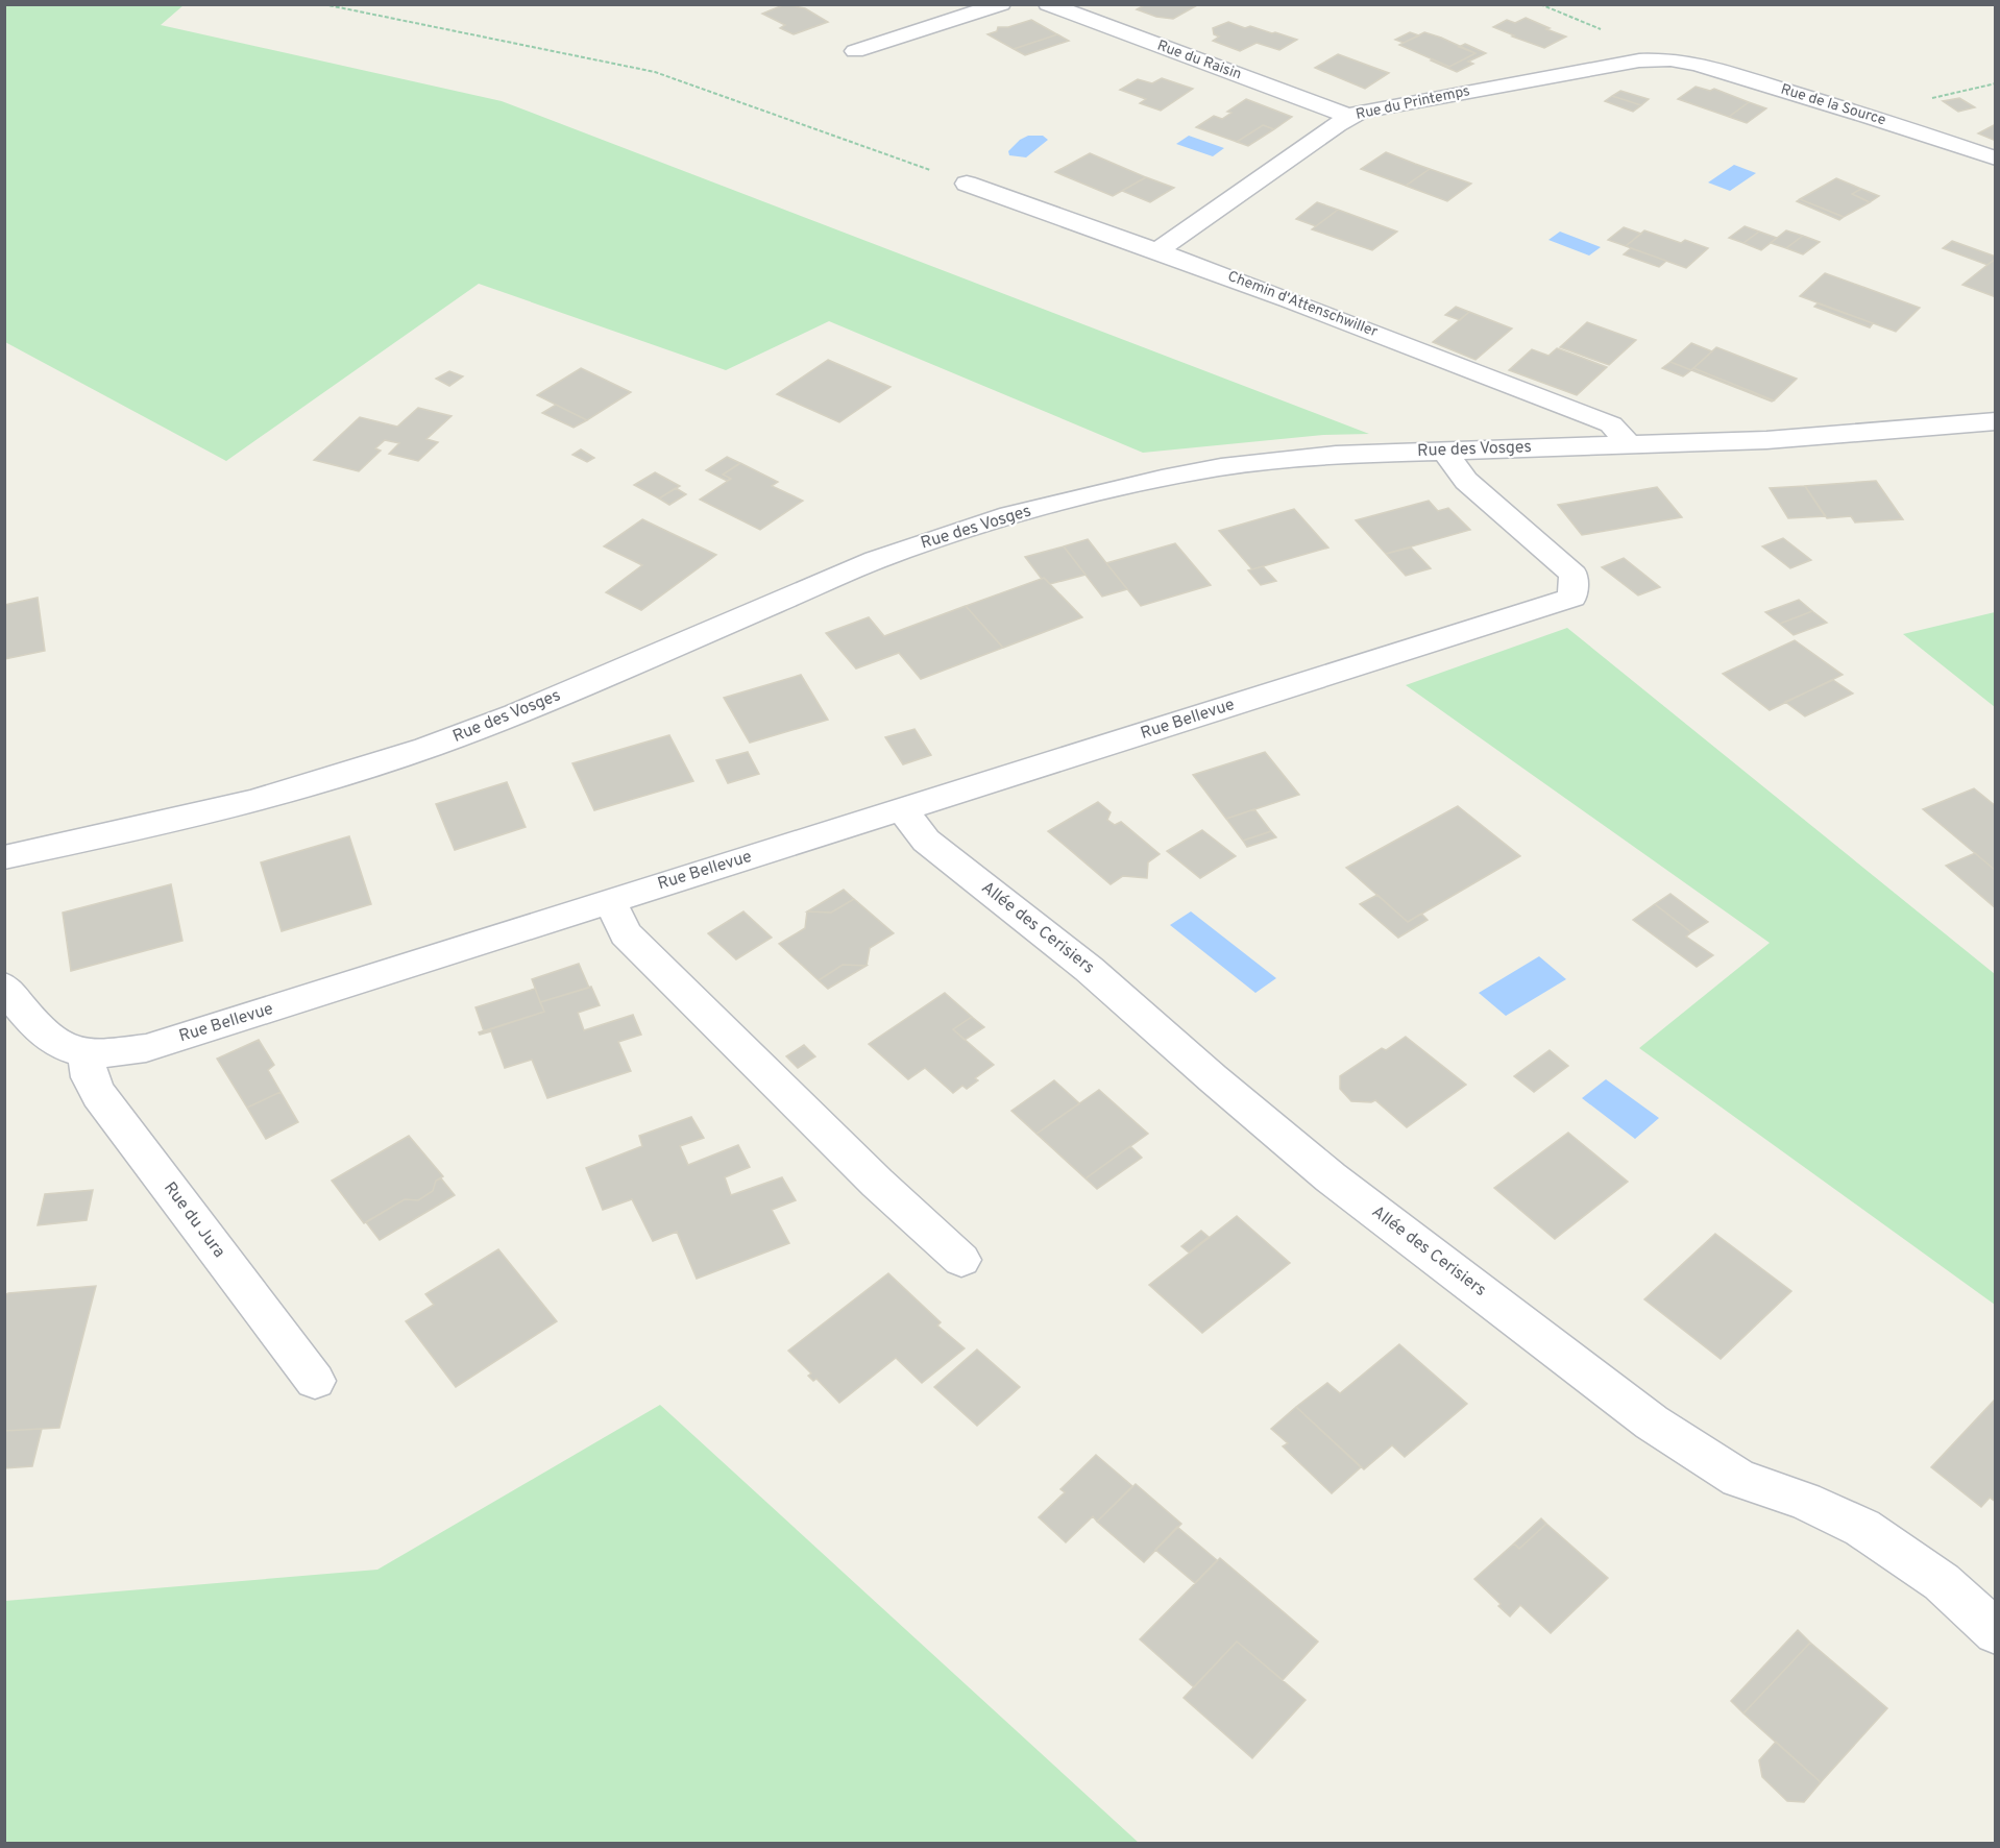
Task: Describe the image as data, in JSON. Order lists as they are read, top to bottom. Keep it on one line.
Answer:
{"streets":{"street":["Rue du Raisin","Rue du Printemps","Rue de la Source","Chemin d'Attenschwiller","Rue des Vosges","Rue Bellevue","Allée des Cerisiers","Rue du Jura"]},"crossings":[["Rue du Raisin","Rue du Printemps"],["Rue du Printemps","Rue de la Source"],["Rue du Printemps","Chemin d'Attenschwiller"],["Chemin d'Attenschwiller","Rue des Vosges"],["Rue des Vosges","Rue Bellevue"],["Rue Bellevue","Allée des Cerisiers"],["Rue Bellevue","Rue du Jura"]]}
